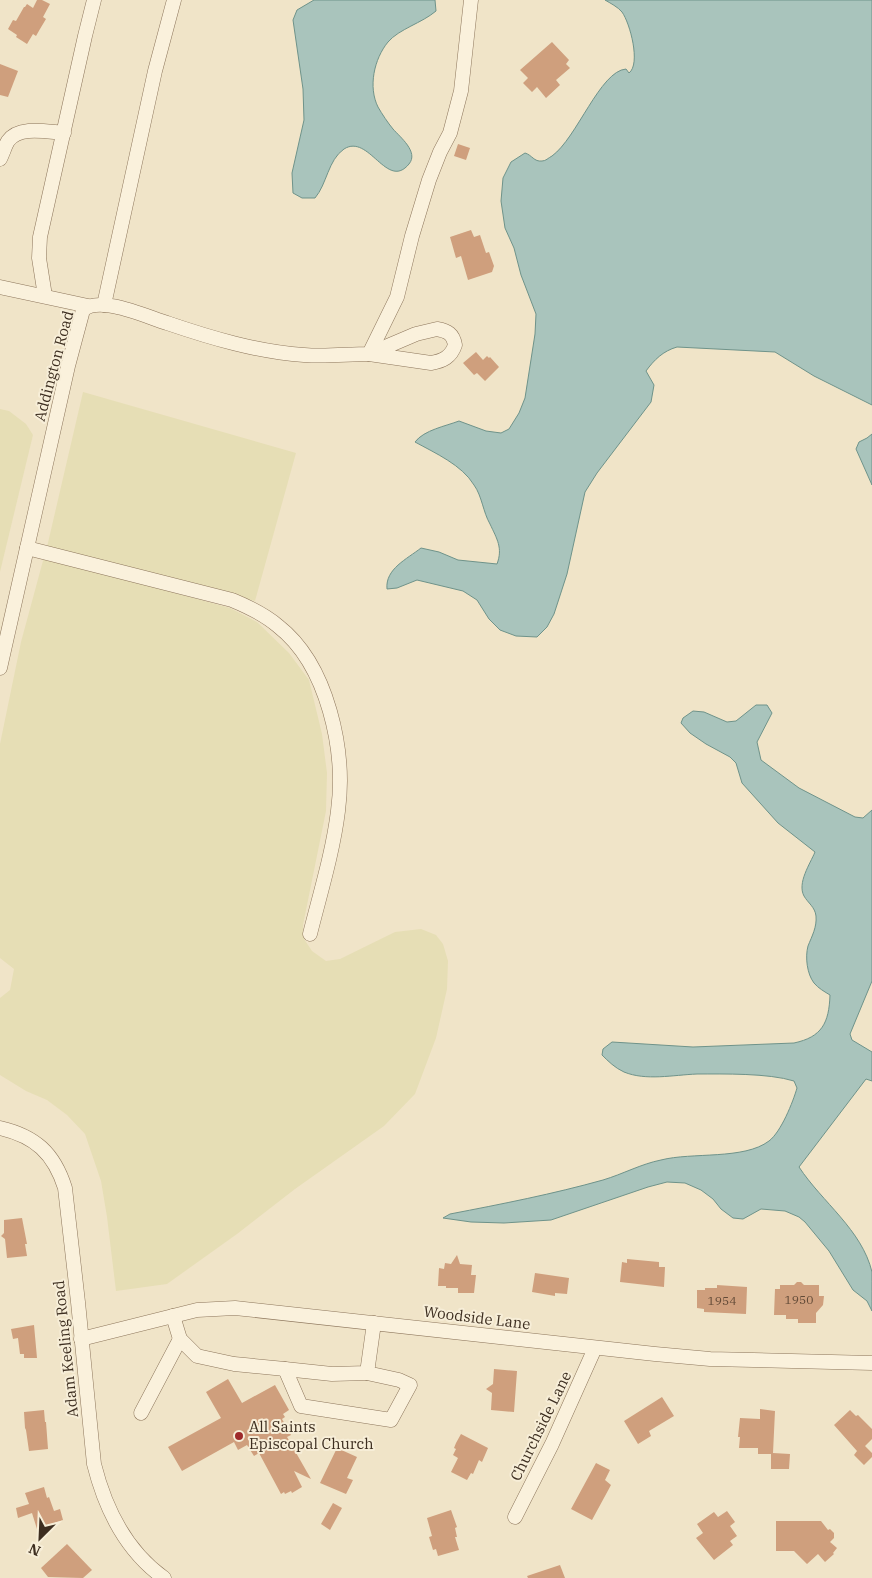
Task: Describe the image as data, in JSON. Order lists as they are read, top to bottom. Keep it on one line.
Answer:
{"streets":{"street":["Addington Road","Woodside Lane","Adam Keeling Road","Churchside Lane"]},"crossings":[["Woodside Lane","Adam Keeling Road"],["Woodside Lane","Churchside Lane"]],"places":["All Saints Episcopal Church"],"house_numbers":["1950","1954"],"north":"bottom left"}
